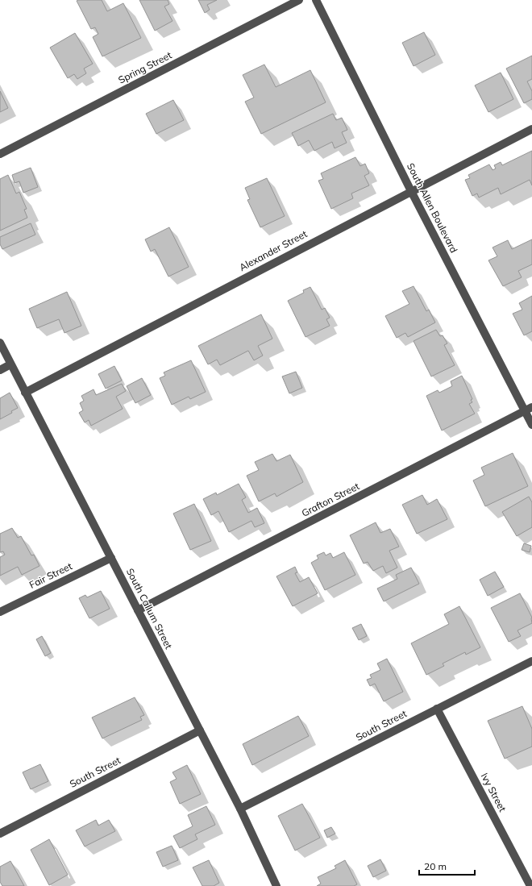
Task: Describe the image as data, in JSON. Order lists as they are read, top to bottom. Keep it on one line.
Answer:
{"streets":{"street":["Spring Street","South Allen Boulevard","Alexander Street","Grafton Street","Fair Street","South Callum Street","South Street","Ivy Street"]},"crossings":[["South Allen Boulevard","Alexander Street"],["South Allen Boulevard","Grafton Street"],["Alexander Street","South Callum Street"],["Grafton Street","South Callum Street"],["Fair Street","South Callum Street"],["South Callum Street","South Street"],["South Street","Ivy Street"]],"scale_bar":"20 m"}
